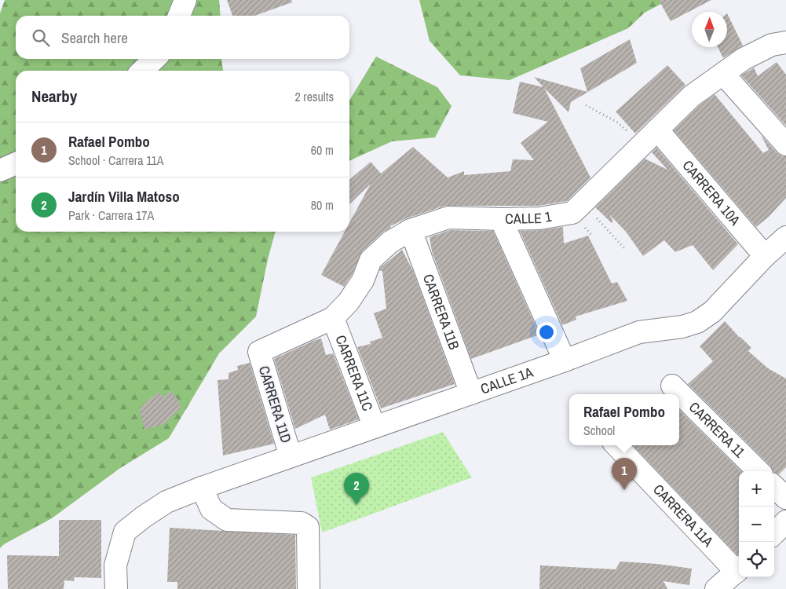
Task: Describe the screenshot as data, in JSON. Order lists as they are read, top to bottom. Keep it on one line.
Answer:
{"streets":{"street":["CARRERA 10A","CALLE 1","CARRERA 11B","CARRERA 11C","CALLE 1A","CARRERA 11D","CARRERA 11","CARRERA 11A"]},"crossings":[["CARRERA 10A","CALLE 1"],["CARRERA 10A","CALLE 1A"],["CALLE 1","CARRERA 11B"],["CALLE 1","CARRERA 11C"],["CALLE 1","CARRERA 11D"],["CARRERA 11B","CALLE 1A"],["CARRERA 11C","CALLE 1A"],["CALLE 1A","CARRERA 11D"]],"north":"top","page":{"search":"Search here","heading":["Nearby","2 results"],"list":[{"mark":"1","name":"Rafael Pombo","note":"School · Carrera 11A","value":"60 m"},{"mark":"2","name":"Jardín Villa Matoso","note":"Park · Carrera 17A","value":"80 m"}],"popup":["Rafael Pombo","School"],"pins":["1","2"],"map_buttons":["+","−"]}}
